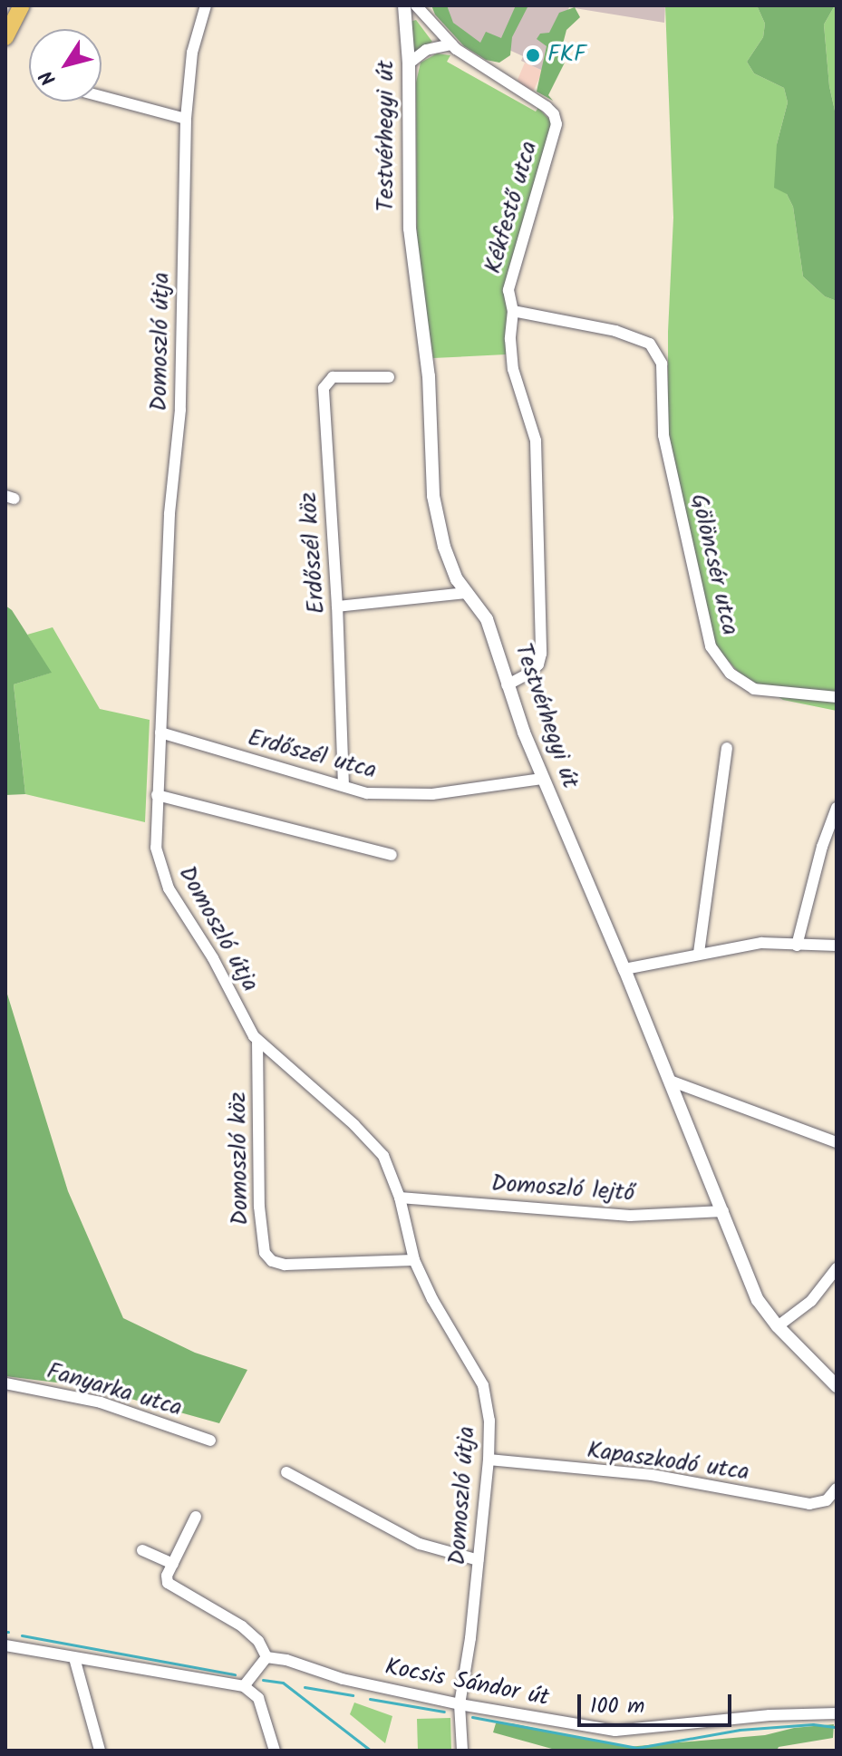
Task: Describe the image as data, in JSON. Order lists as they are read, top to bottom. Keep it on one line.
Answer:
{"streets":{"street":["Testvérhegyi út","Kékfestő utca","Domoszló útja","Erdőszél köz","Gölöncsér utca","Erdőszél utca","Domoszló köz","Domoszló lejtő","Fanyarka utca","Kapaszkodó utca","Kocsis Sándor út"]},"crossings":[["Testvérhegyi út","Kékfestő utca"],["Testvérhegyi út","Erdőszél utca"],["Testvérhegyi út","Domoszló lejtő"],["Kékfestő utca","Gölöncsér utca"],["Domoszló útja","Erdőszél utca"],["Domoszló útja","Domoszló köz"],["Domoszló útja","Domoszló lejtő"],["Domoszló útja","Kapaszkodó utca"],["Domoszló útja","Kocsis Sándor út"],["Erdőszél köz","Erdőszél utca"]],"places":["FKF"],"scale_bar":"100 m","north":"bottom left"}
